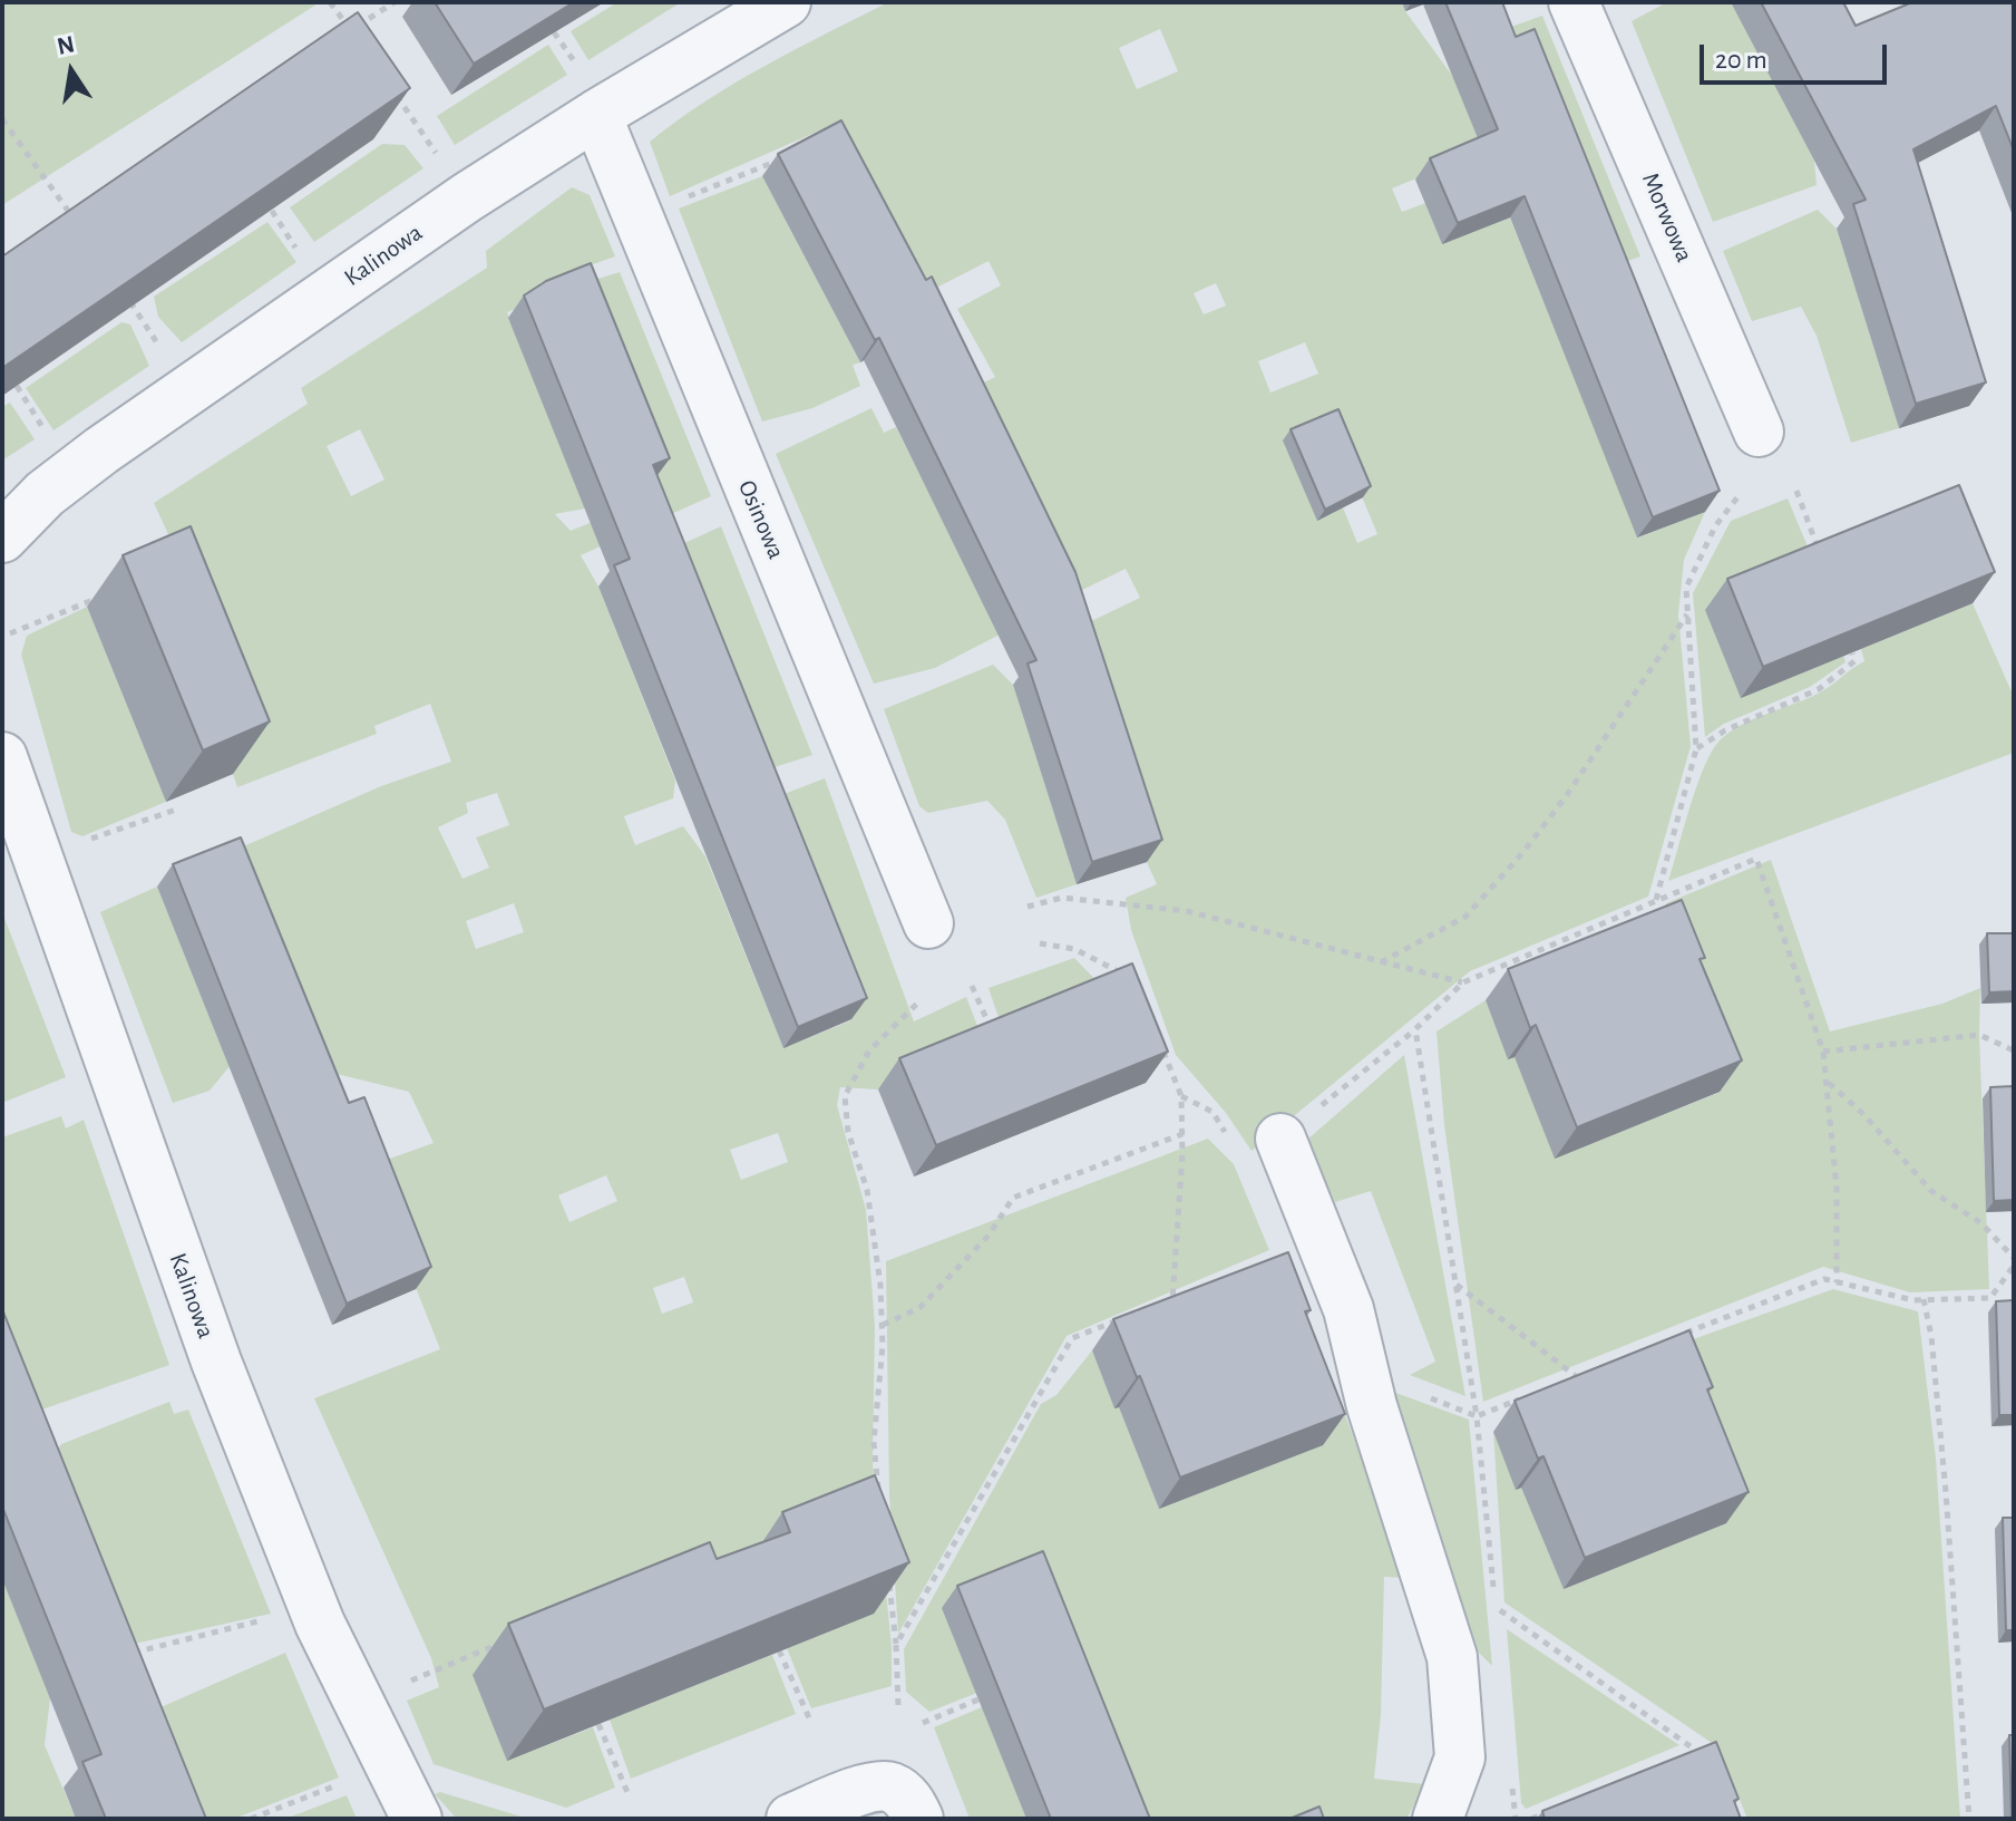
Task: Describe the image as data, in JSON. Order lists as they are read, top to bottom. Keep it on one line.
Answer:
{"streets":{"street":["Morwowa","Kalinowa","Osinowa"]},"crossings":[["Kalinowa","Osinowa"]],"scale_bar":"20 m","north":"top"}
